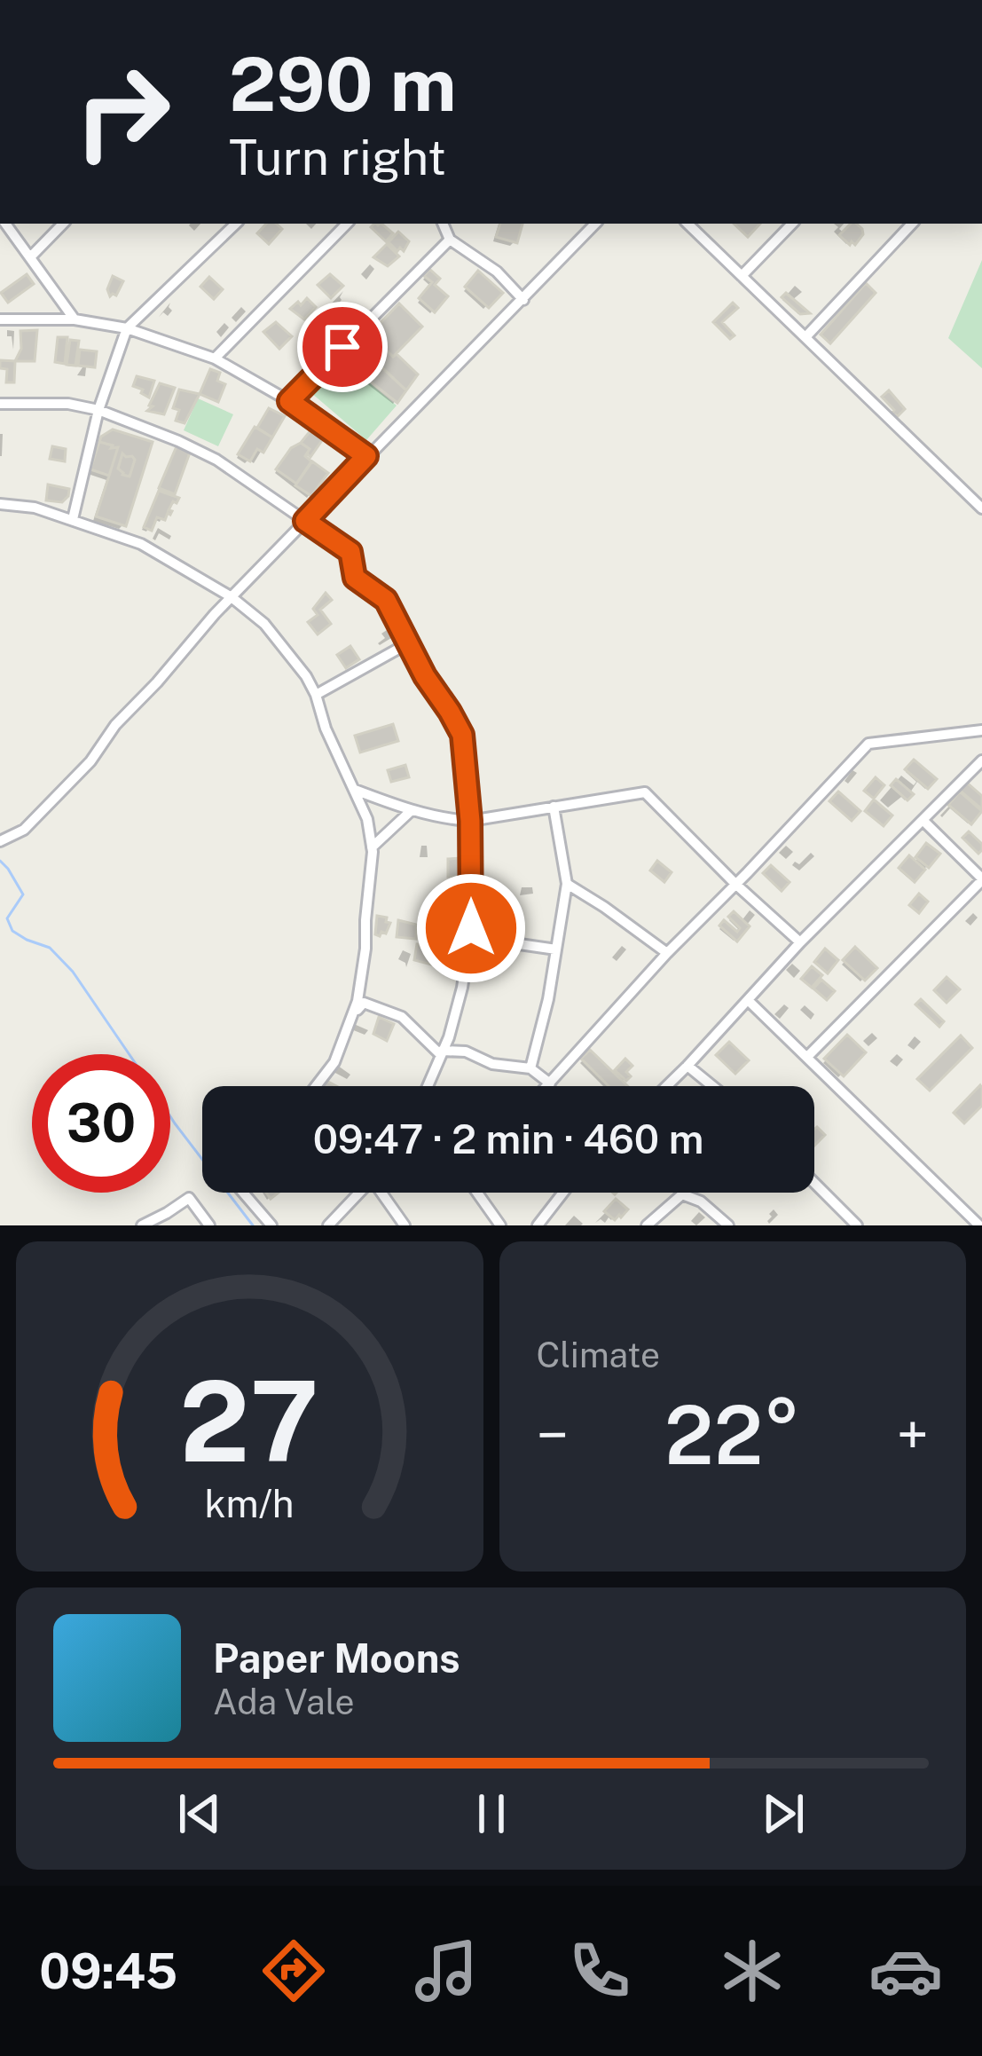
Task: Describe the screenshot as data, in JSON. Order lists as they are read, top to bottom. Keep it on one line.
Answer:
{"page":{"turn":["290 m","Turn right"],"limit":"30","trip":"09:47 · 2 min · 460 m","tile":"Climate","heat":["−","22°","+"],"song":["Paper Moons","Ada Vale"],"tabs":"09:45","gauge":["27","km/h"]}}
